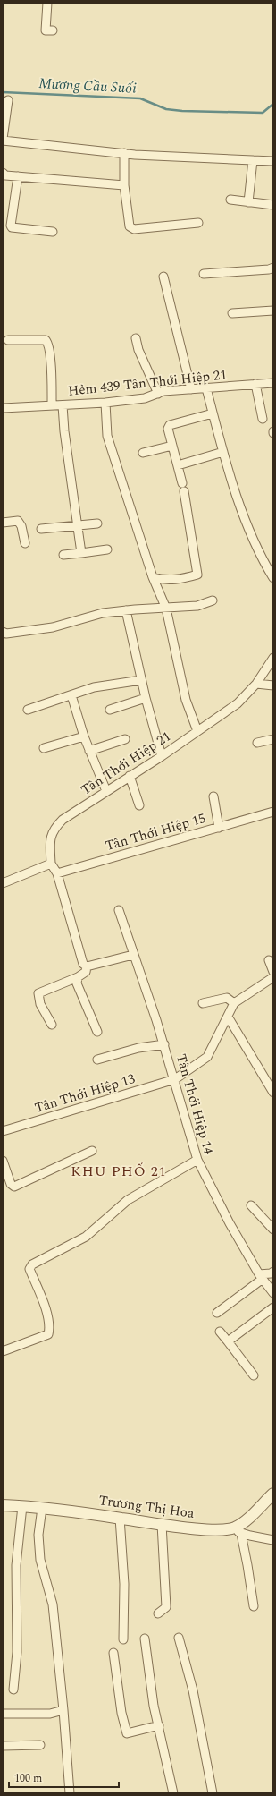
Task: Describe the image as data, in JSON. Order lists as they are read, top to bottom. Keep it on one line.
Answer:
{"streets":{"street":["Hẻm 439 Tân Thới Hiệp 21","Tân Thới Hiệp 21","Tân Thới Hiệp 15","Tân Thới Hiệp 13","Tân Thới Hiệp 14","Trương Thị Hoa"]},"crossings":[["Tân Thới Hiệp 13","Tân Thới Hiệp 14"]],"districts":["KHU PHỐ 21"],"water":["Mương Cầu Suối"],"scale_bar":"100 m"}
